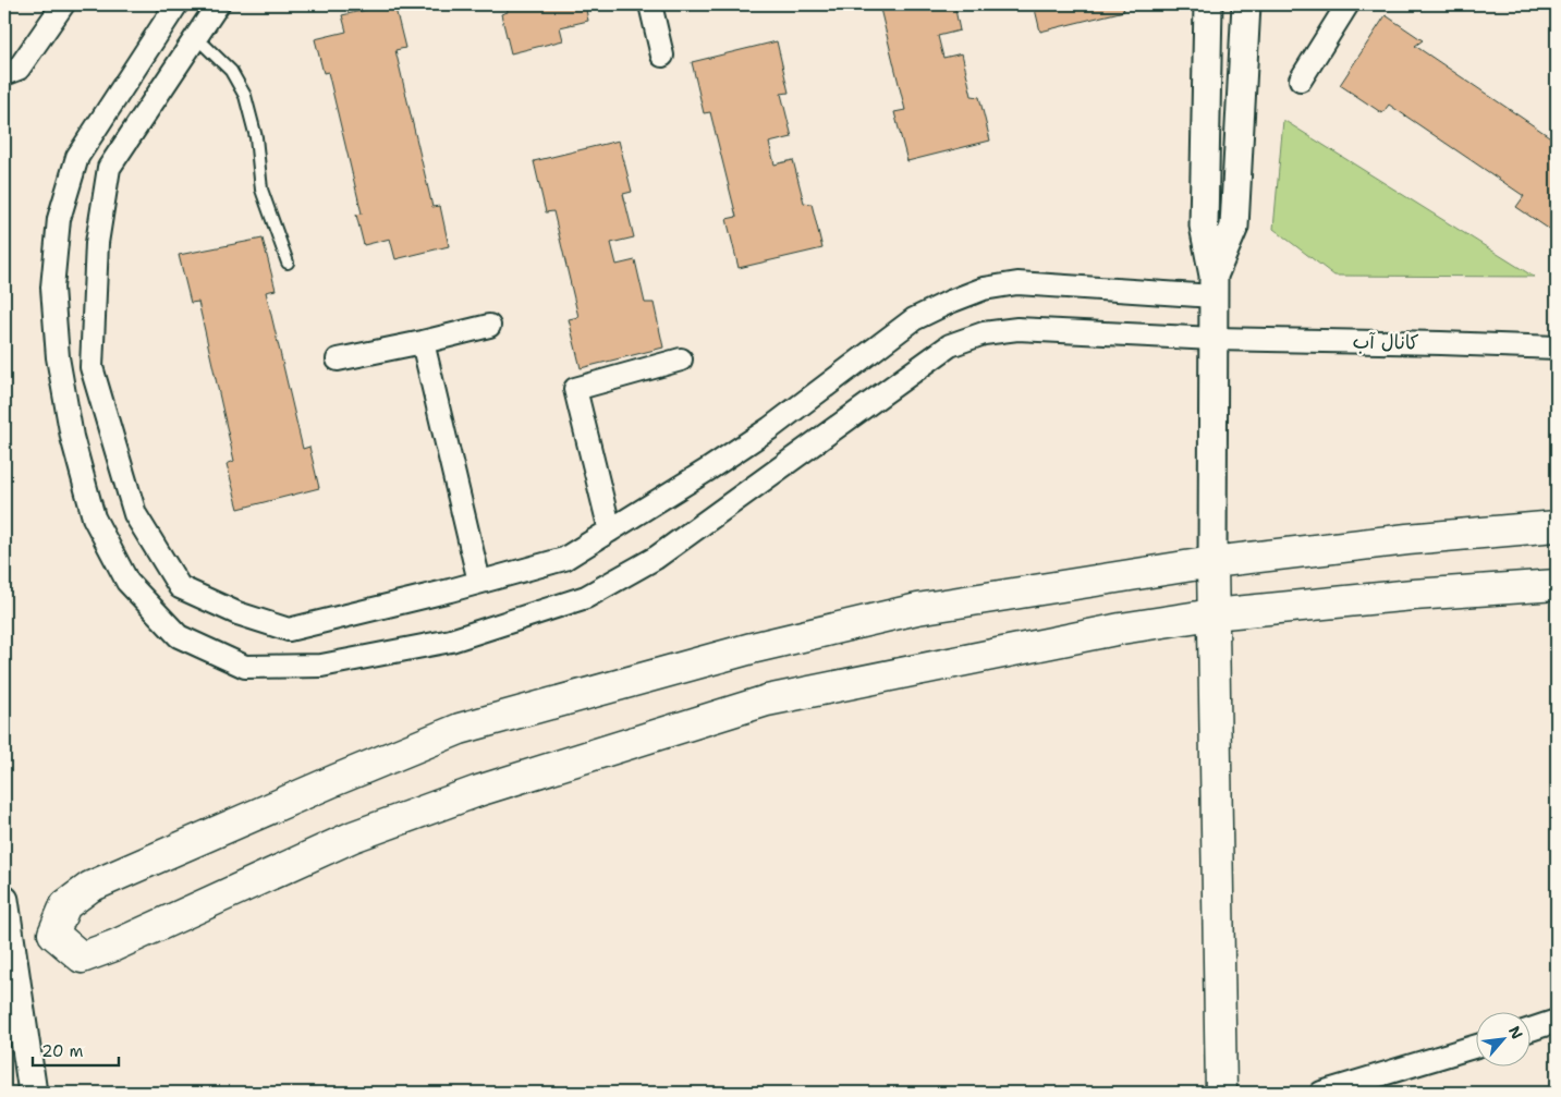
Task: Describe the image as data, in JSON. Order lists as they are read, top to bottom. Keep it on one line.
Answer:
{"streets":{"street":["کانال آب"]},"scale_bar":"20 m","north":"top right"}
